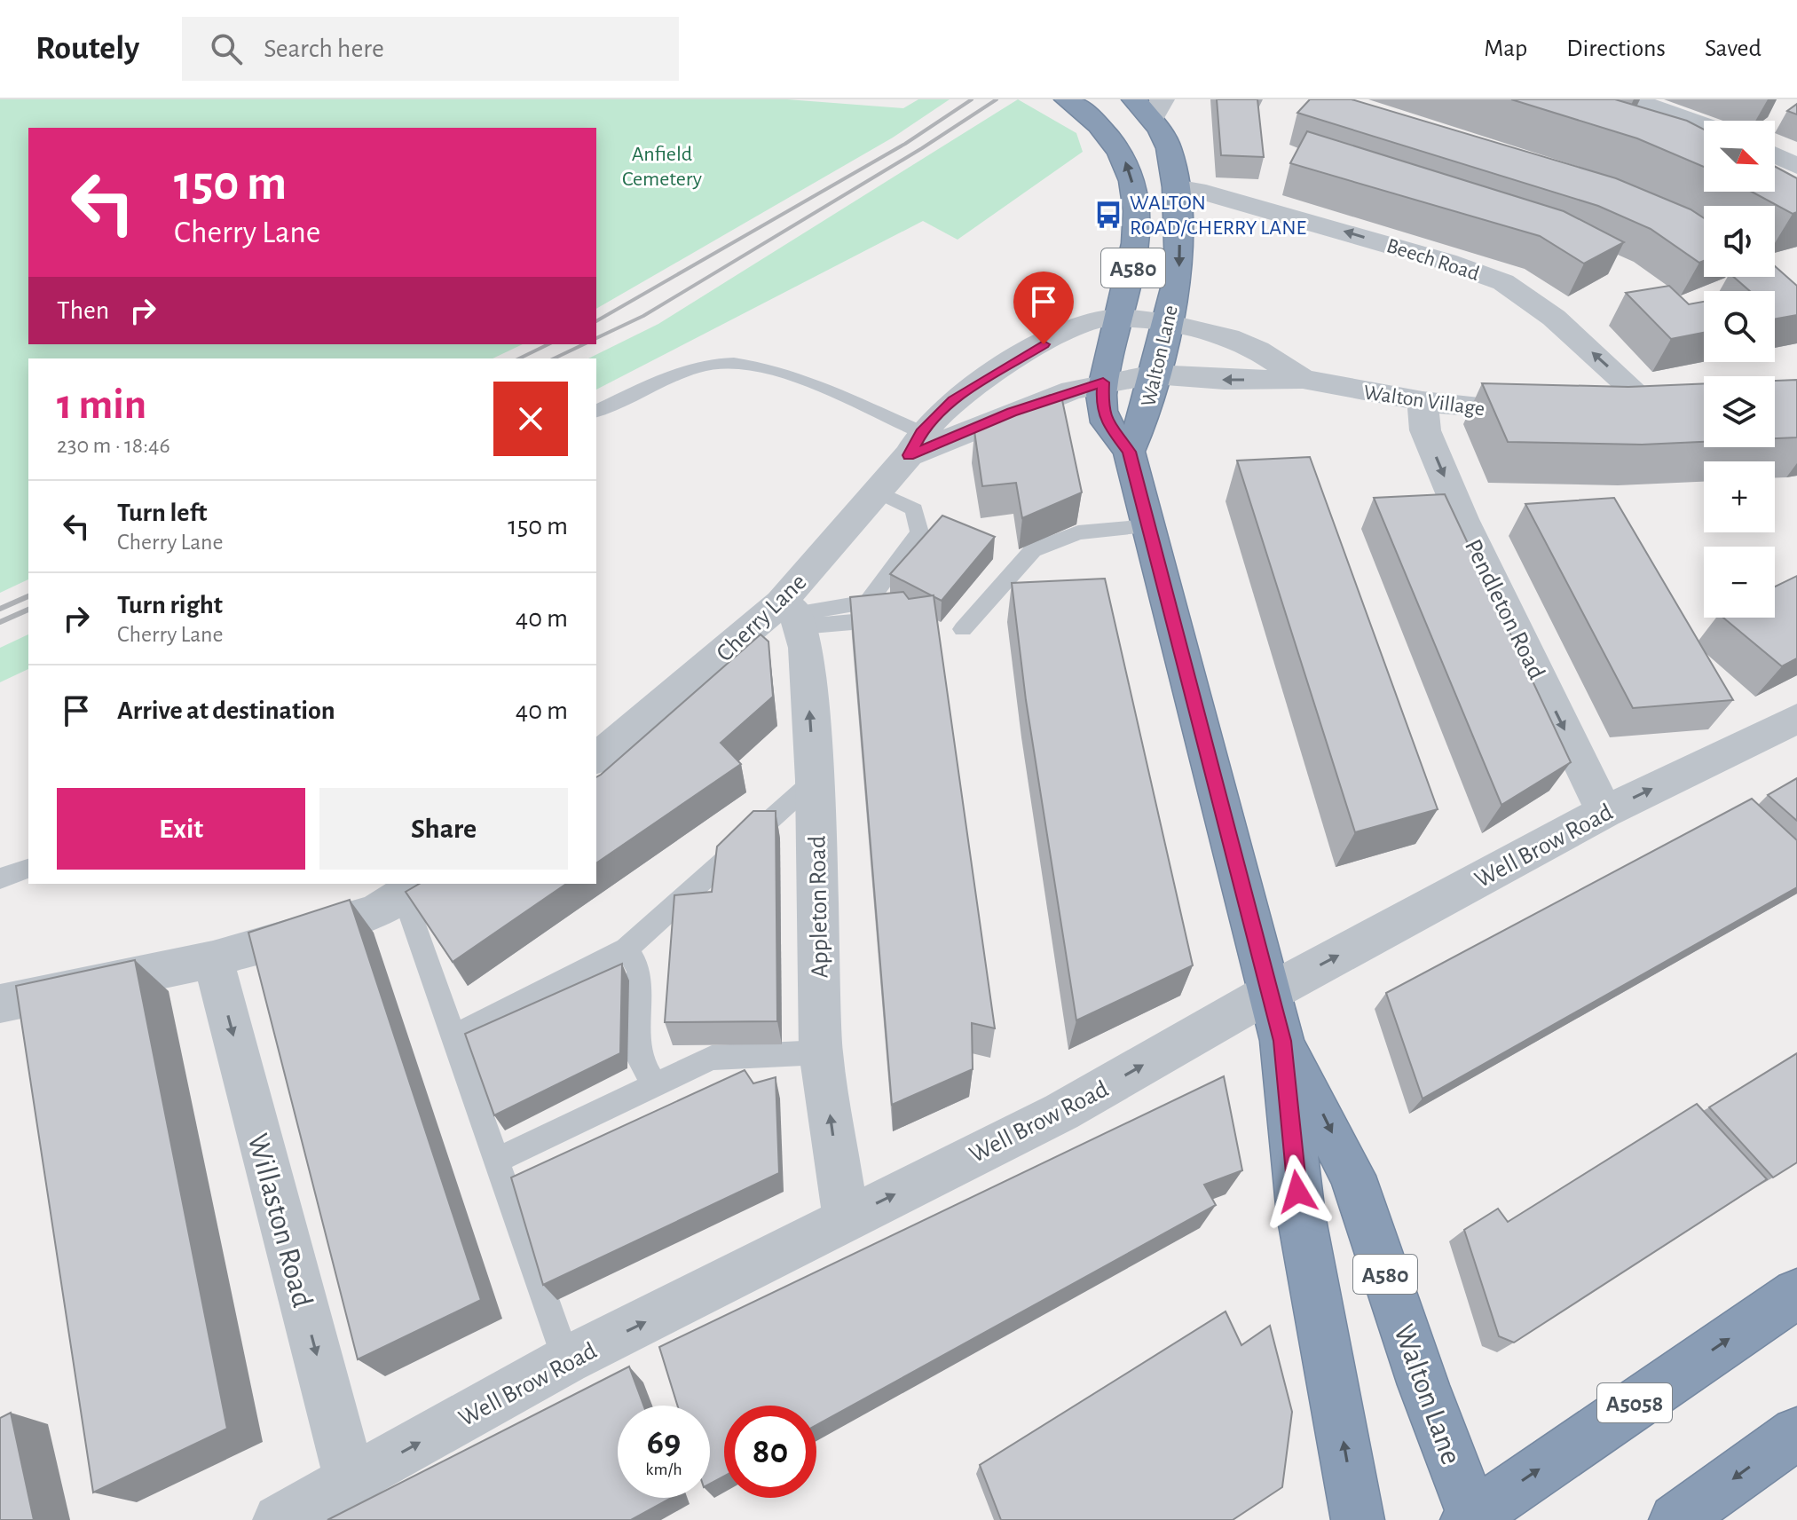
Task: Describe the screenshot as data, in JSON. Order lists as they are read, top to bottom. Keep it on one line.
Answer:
{"streets":{"highway":["A580","Walton Lane","A5058"],"street":["Beech Road","Walton Village","Pendleton Road","Cherry Lane","Well Brow Road","Appleton Road","Willaston Road"]},"crossings":[["Beech Road","Walton Lane"],["Walton Lane","Walton Village"],["Walton Lane","Cherry Lane"],["Walton Lane","Well Brow Road"],["Walton Lane","A5058"],["Walton Village","Pendleton Road"],["Walton Village","Cherry Lane"],["Pendleton Road","Well Brow Road"],["Cherry Lane","Appleton Road"],["Well Brow Road","Appleton Road"],["Well Brow Road","Willaston Road"]],"one_way":["Beech Road","Pendleton Road","Well Brow Road","Appleton Road","Willaston Road"],"parks":["Anfield Cemetery"],"places":{"bus stop":["WALTON ROAD/CHERRY LANE"]},"north":"bottom right","page":{"header":"Routely","search":"Search here","nav":["Map","Directions","Saved"],"map_buttons":["+","−"],"turn":["150 m","Cherry Lane"],"then":"Then","heading":["1 min","230 m · 18:46"],"list":[{"name":"Turn left","note":"Cherry Lane","value":"150 m"},{"name":"Turn right","note":"Cherry Lane","value":"40 m"},{"name":"Arrive at destination","value":"40 m"}],"buttons":["Exit","Share"],"speed":"69 km/h","limit":"80"}}
